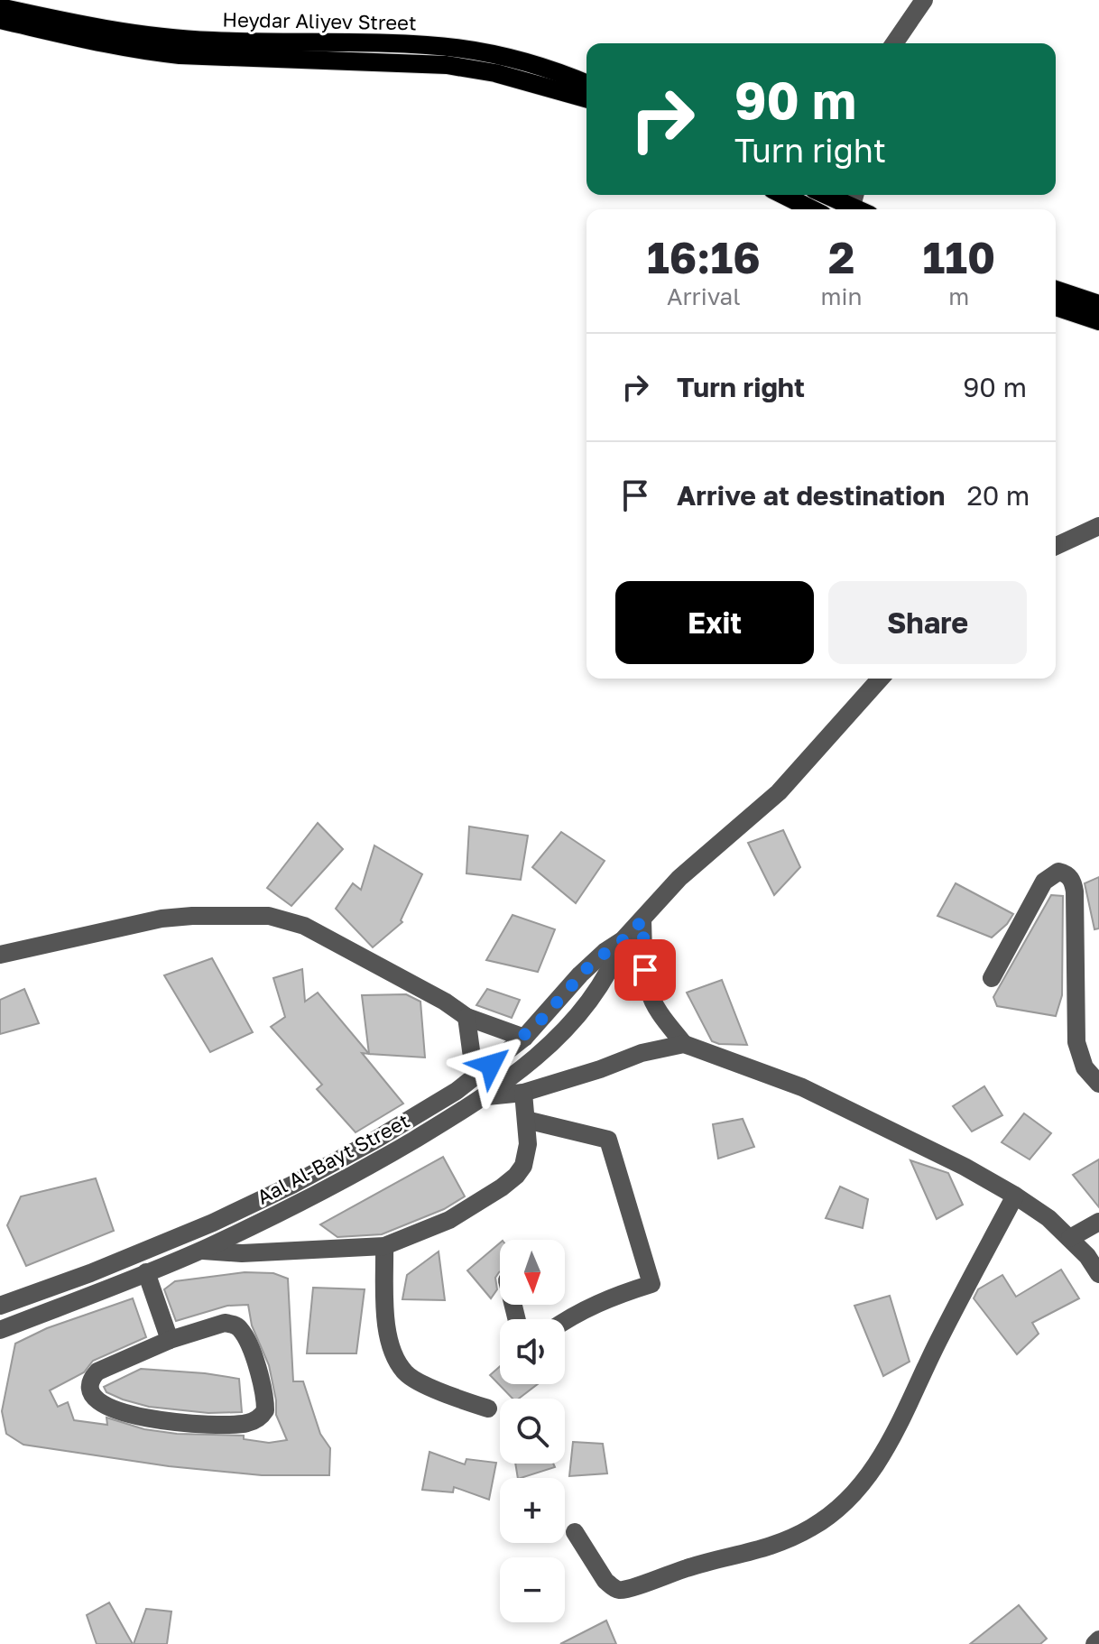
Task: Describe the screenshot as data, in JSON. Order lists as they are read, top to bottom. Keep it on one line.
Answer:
{"streets":{"main road":["Heydar Aliyev Street"],"street":["Aal Al-Bayt Street"]},"north":"bottom","page":{"turn":["90 m","Turn right"],"eta":["16:16","Arrival","2","min","110","m"],"list":[{"name":"Turn right","value":"90 m"},{"name":"Arrive at destination","value":"20 m"}],"buttons":["Exit","Share"],"map_buttons":["+","−"]}}
